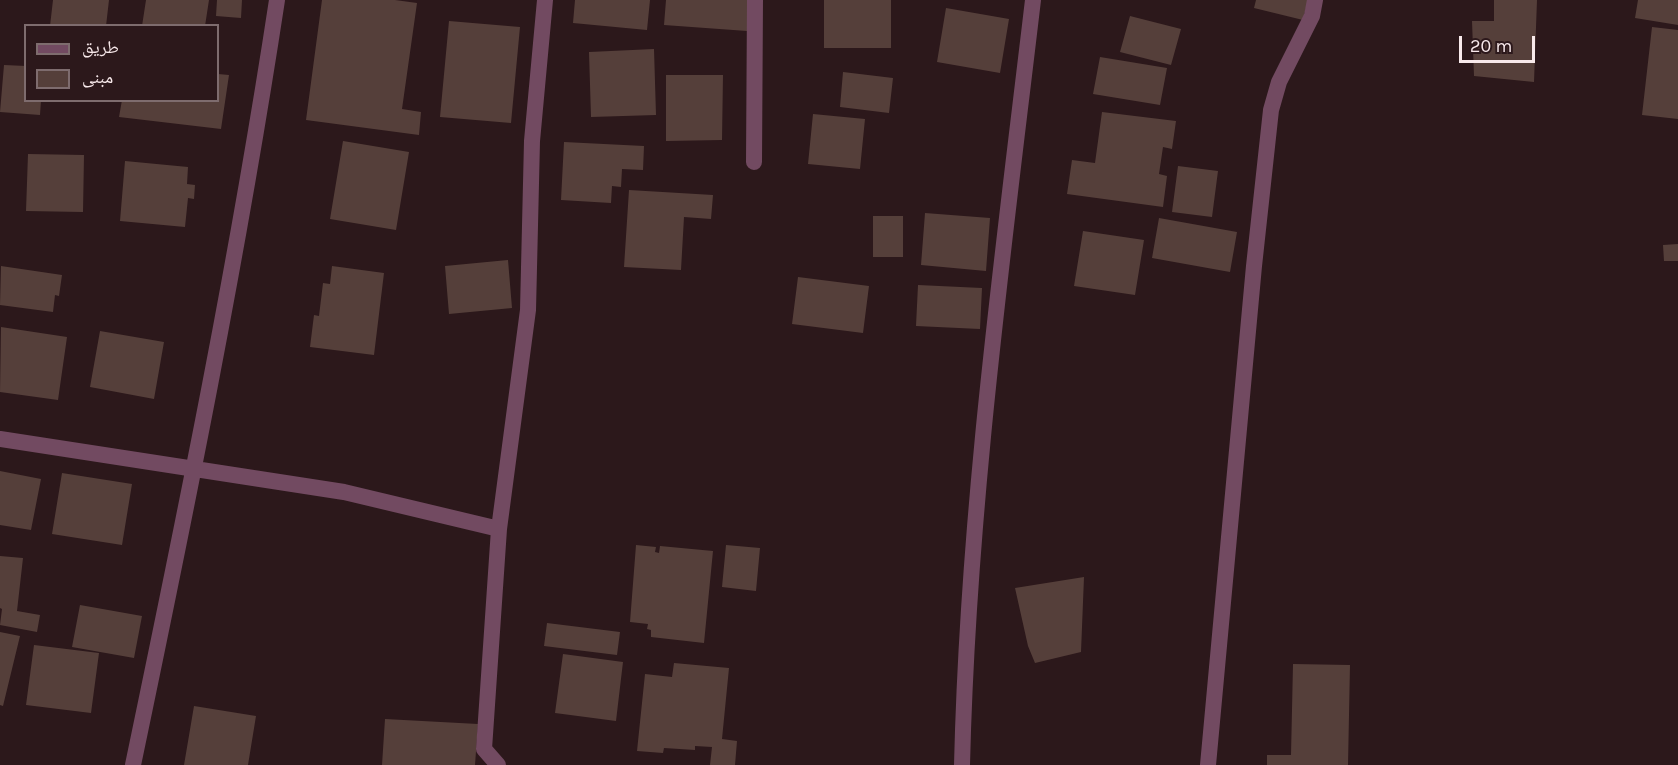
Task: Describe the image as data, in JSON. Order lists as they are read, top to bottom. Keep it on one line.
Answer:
{"legend":["طريق","مبنى"],"scale_bar":"20 m"}
